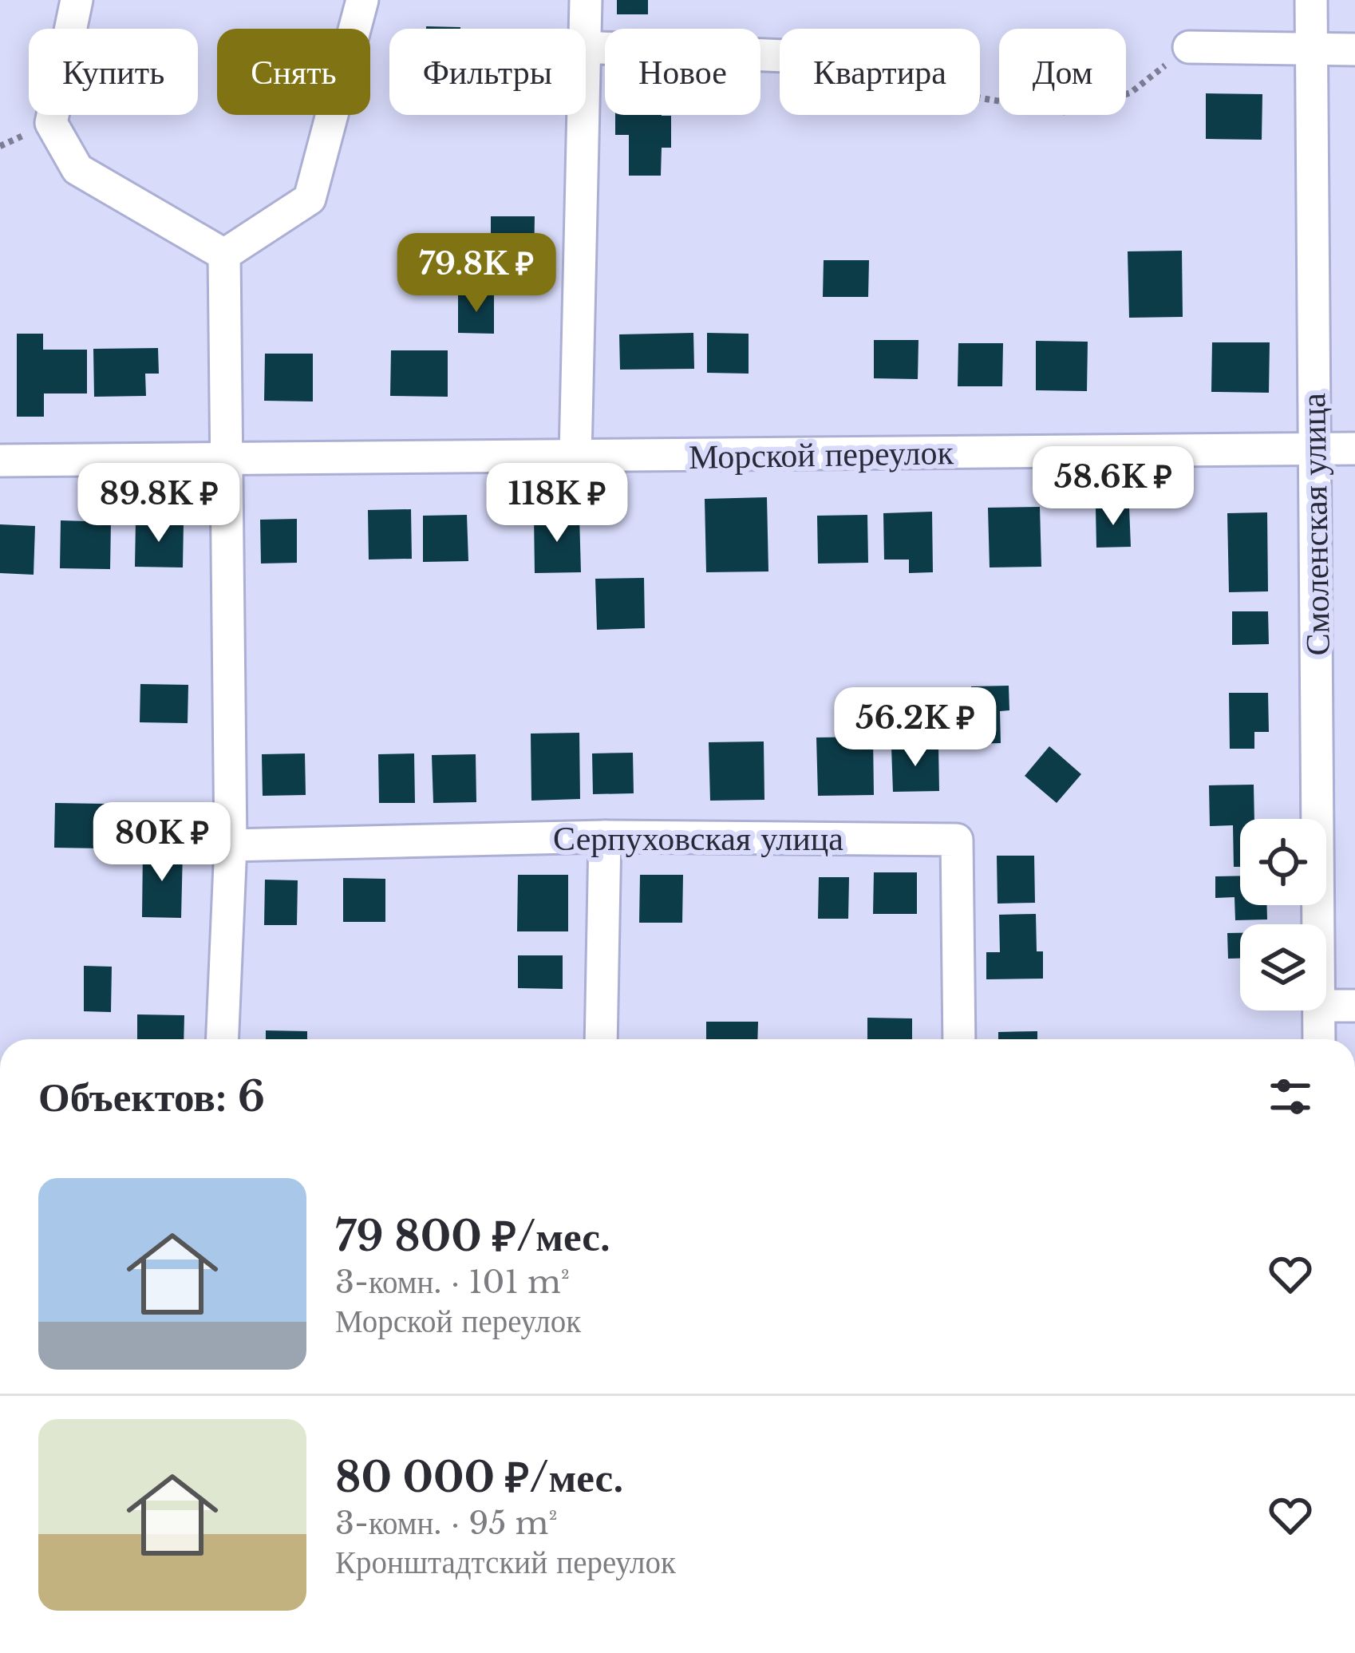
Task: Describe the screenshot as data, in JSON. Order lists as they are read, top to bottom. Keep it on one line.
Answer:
{"streets":{"street":["Морской переулок","Смоленская улица","Серпуховская улица"]},"crossings":[["Морской переулок","Смоленская улица"]],"page":{"chip":["Купить","Снять","Фильтры","Новое","Квартира","Дом"],"price":["79.8K ₽","58.6K ₽","89.8K ₽","118K ₽","56.2K ₽","80K ₽"],"heading":"Объектов: 6","list":[{"name":"79 800 ₽/мес.","note":"3-комн. · 101 m² · Морской переулок"},{"name":"80 000 ₽/мес.","note":"3-комн. · 95 m² · Кронштадтский переулок"}]}}
